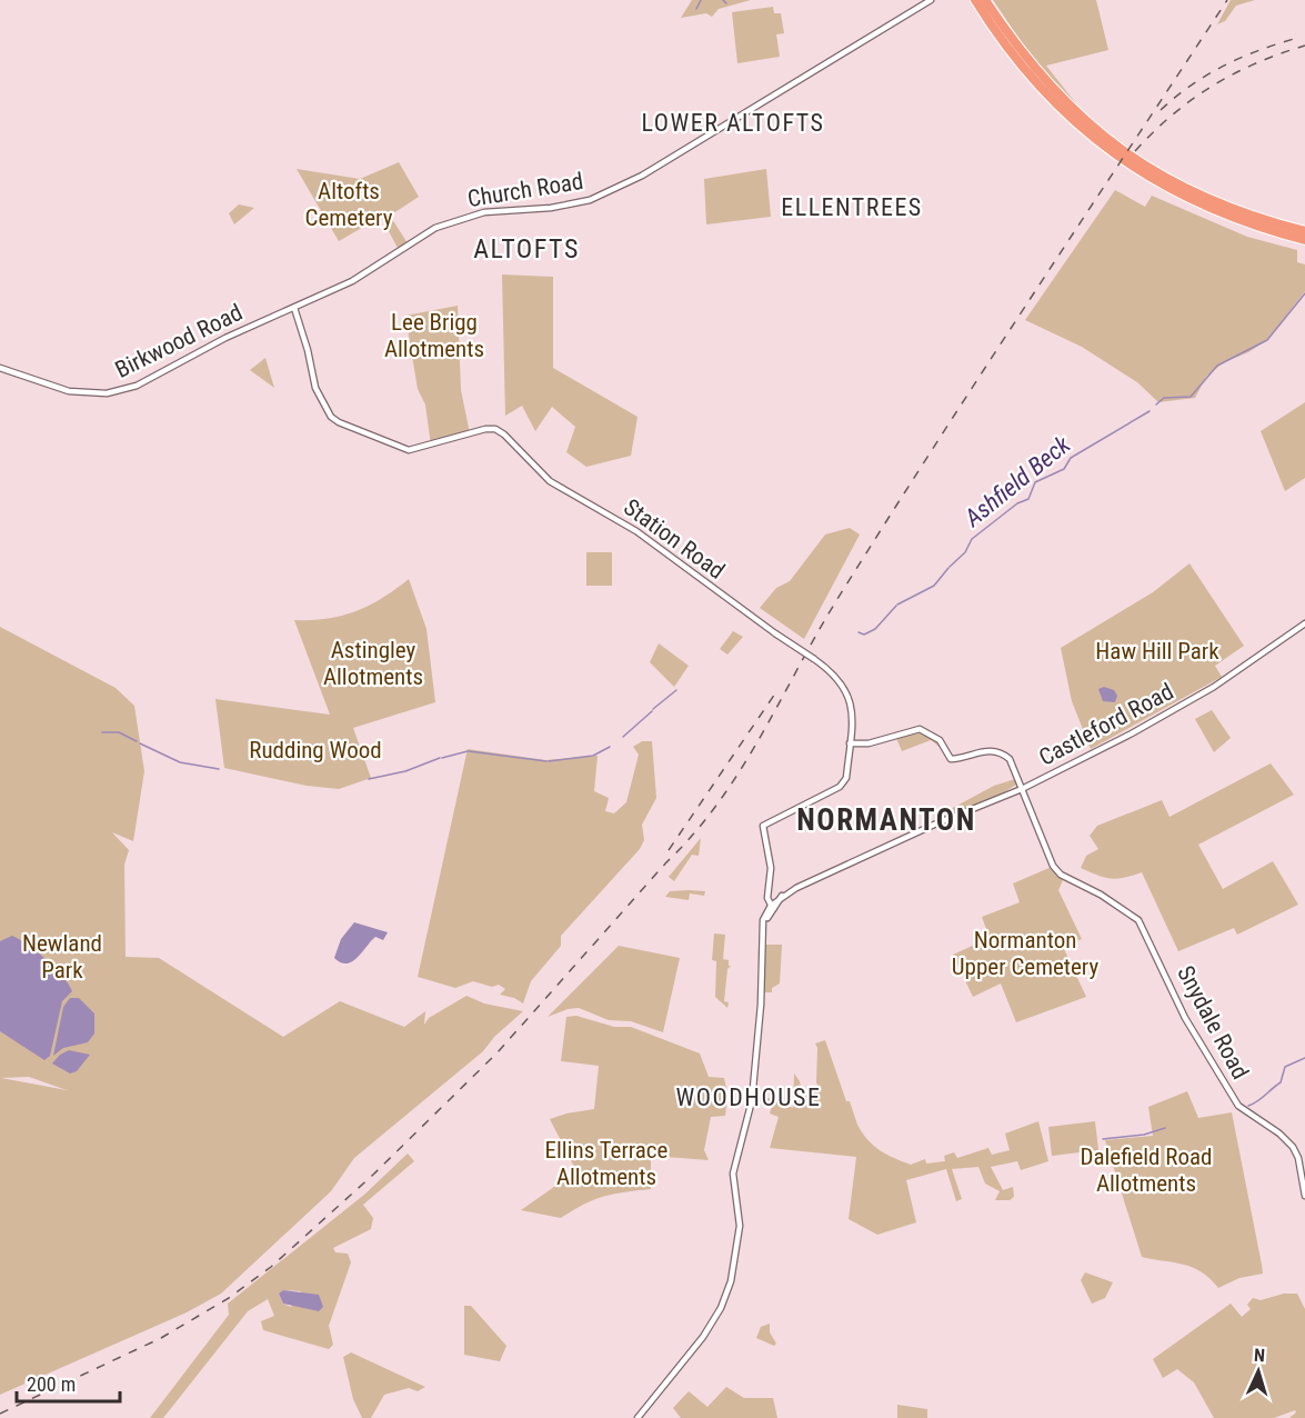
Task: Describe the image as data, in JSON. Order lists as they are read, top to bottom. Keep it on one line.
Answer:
{"streets":{"street":["Church Road","Birkwood Road","Station Road","Castleford Road","Snydale Road"]},"crossings":[["Church Road","Birkwood Road"],["Church Road","Station Road"],["Birkwood Road","Station Road"],["Castleford Road","Snydale Road"]],"districts":["LOWER ALTOFTS","ELLENTREES","ALTOFTS","NORMANTON","WOODHOUSE"],"water":["Ashfield Beck"],"parks":["Altofts Cemetery","Lee Brigg Allotments","Astingley Allotments","Haw Hill Park","Rudding Wood","Normanton Upper Cemetery","Newland Park","Ellins Terrace Allotments","Dalefield Road Allotments"],"scale_bar":"200 m","north":"top"}
